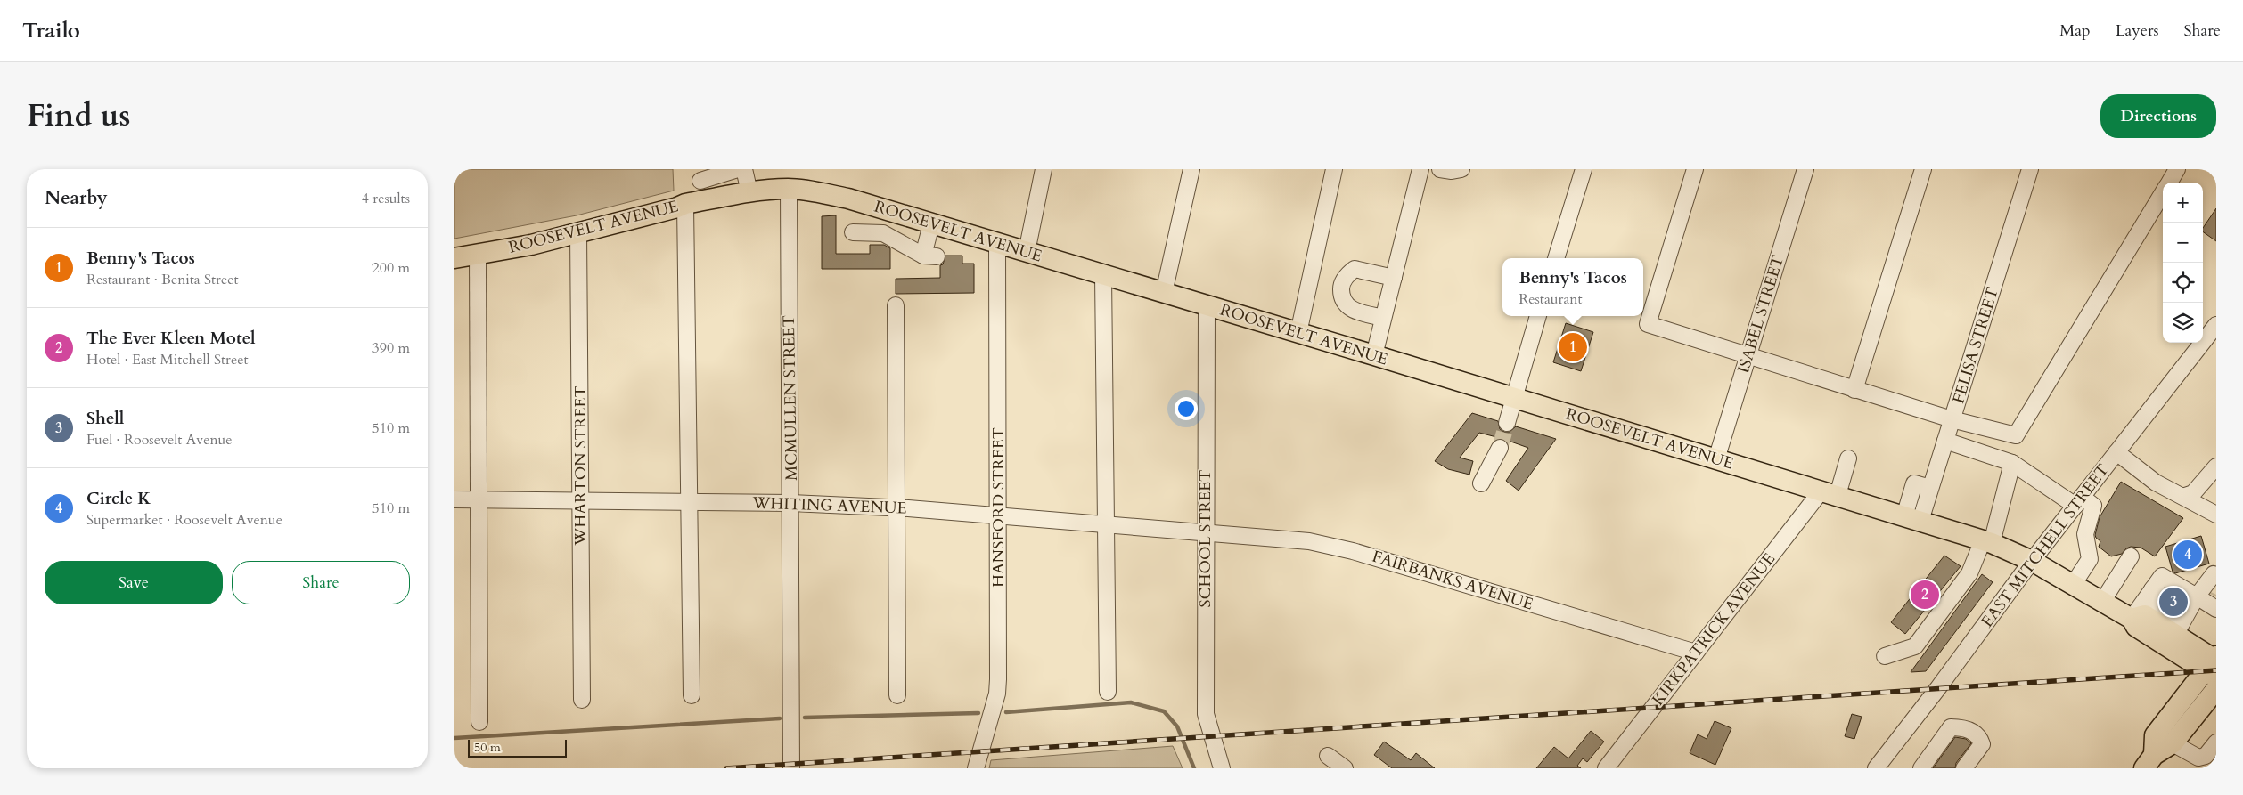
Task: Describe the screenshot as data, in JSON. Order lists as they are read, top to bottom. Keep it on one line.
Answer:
{"streets":{"main road":["ROOSEVELT AVENUE"],"street":["ISABEL STREET","FELISA STREET","MCMULLEN STREET","WHARTON STREET","WHITING AVENUE","HANSFORD STREET","SCHOOL STREET","EAST MITCHELL STREET","FAIRBANKS AVENUE","KIRKPATRICK AVENUE"]},"crossings":[["ROOSEVELT AVENUE","ISABEL STREET"],["ROOSEVELT AVENUE","FELISA STREET"],["ROOSEVELT AVENUE","MCMULLEN STREET"],["ROOSEVELT AVENUE","WHARTON STREET"],["ROOSEVELT AVENUE","HANSFORD STREET"],["ROOSEVELT AVENUE","SCHOOL STREET"],["ROOSEVELT AVENUE","EAST MITCHELL STREET"],["ROOSEVELT AVENUE","KIRKPATRICK AVENUE"],["MCMULLEN STREET","WHITING AVENUE"],["WHARTON STREET","WHITING AVENUE"],["WHITING AVENUE","HANSFORD STREET"],["WHITING AVENUE","SCHOOL STREET"],["WHITING AVENUE","FAIRBANKS AVENUE"],["SCHOOL STREET","FAIRBANKS AVENUE"],["FAIRBANKS AVENUE","KIRKPATRICK AVENUE"]],"scale_bar":"50 m","page":{"header":"Trailo","nav":["Map","Layers","Share"],"title":"Find us","buttons":["Directions",["Save","Share"]],"heading":["Nearby","4 results"],"map_buttons":["+","−"],"list":[{"mark":"1","name":"Benny's Tacos","note":"Restaurant · Benita Street","value":"200 m"},{"mark":"2","name":"The Ever Kleen Motel","note":"Hotel · East Mitchell Street","value":"390 m"},{"mark":"3","name":"Shell","note":"Fuel · Roosevelt Avenue","value":"510 m"},{"mark":"4","name":"Circle K","note":"Supermarket · Roosevelt Avenue","value":"510 m"}],"popup":["Benny's Tacos","Restaurant"],"pins":["1","4","2","3"],"scale":"50 m"}}
